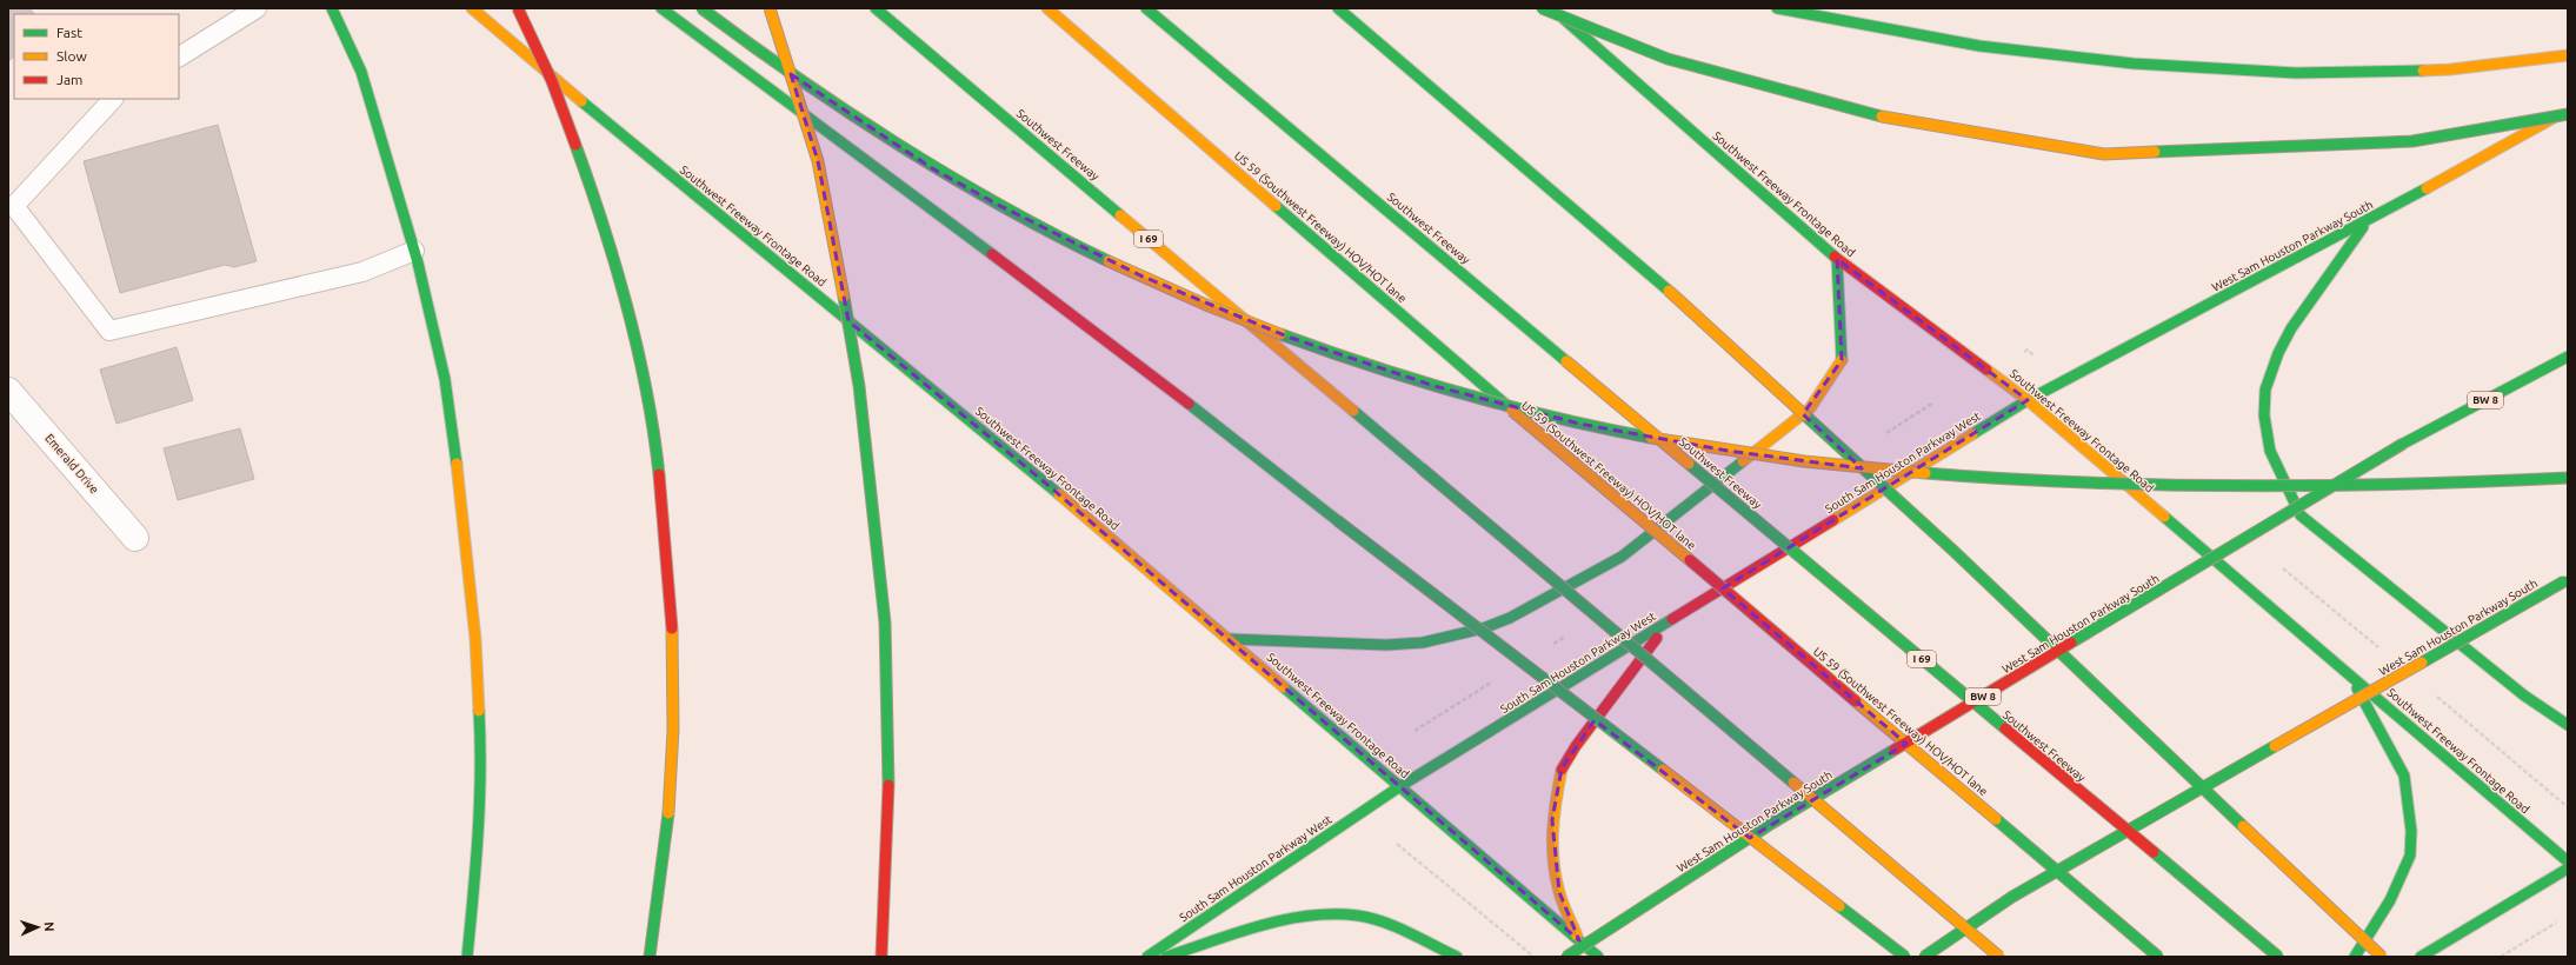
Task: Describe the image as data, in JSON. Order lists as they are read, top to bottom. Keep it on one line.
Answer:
{"streets":{"main road":["Southwest Freeway","Southwest Freeway Frontage Road","US 59 (Southwest Freeway) HOV/HOT lane","I 69","West Sam Houston Parkway South","BW 8","South Sam Houston Parkway West"],"street":["Emerald Drive"]},"crossings":[["Southwest Freeway Frontage Road","West Sam Houston Parkway South"],["Southwest Freeway Frontage Road","South Sam Houston Parkway West"],["West Sam Houston Parkway South","South Sam Houston Parkway West"]],"legend":["Fast","Slow","Jam"],"north":"right"}
